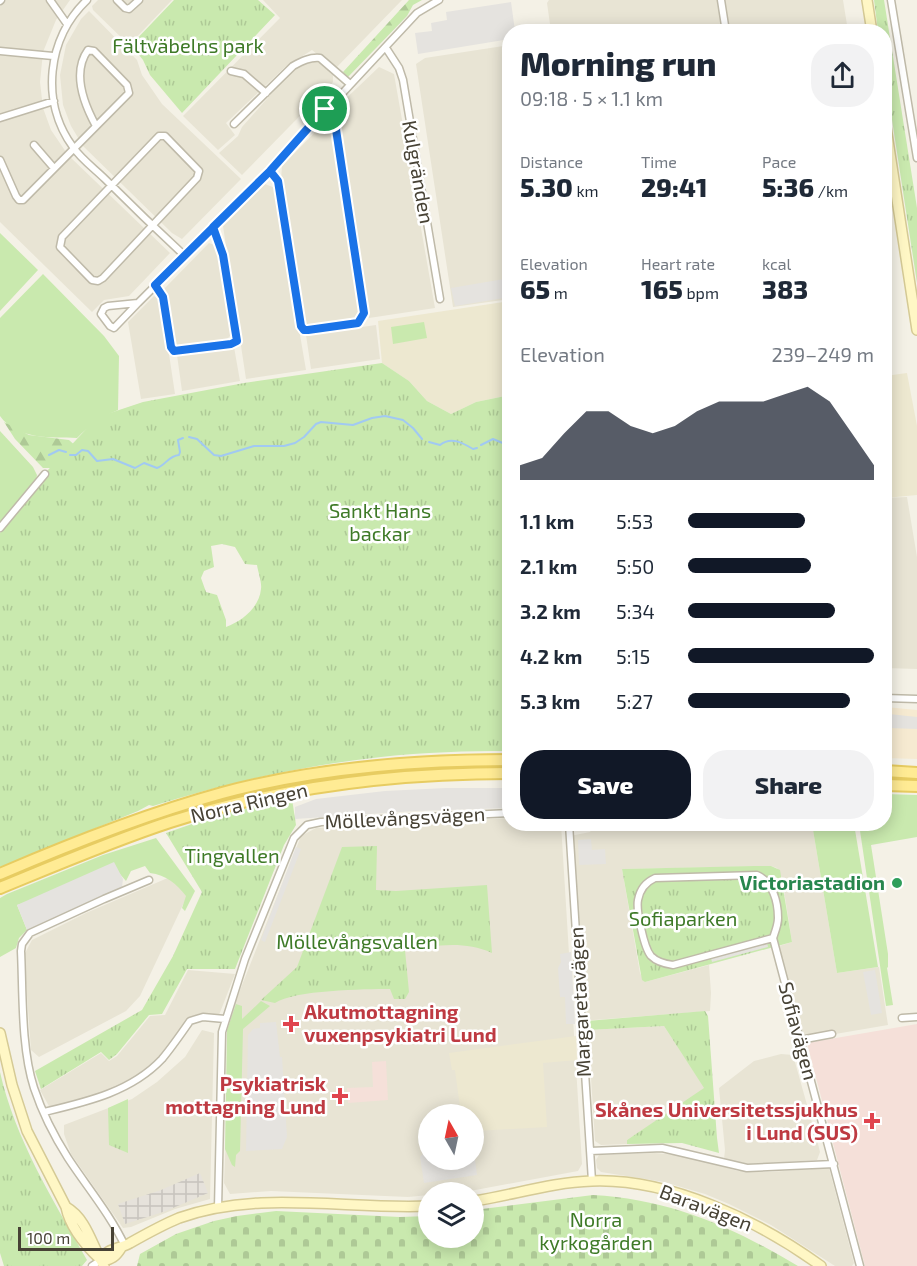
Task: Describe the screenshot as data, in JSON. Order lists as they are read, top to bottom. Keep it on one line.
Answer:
{"streets":{"main road":["Norra Ringen"],"street":["Kulgränden","Möllevångsvägen","Margaretavägen","Sofiavägen","Baravägen"]},"crossings":[["Margaretavägen","Baravägen"]],"parks":["Fältväbelns park","Sankt Hans backar","Tingvallen","Sofiaparken","Möllevångsvallen","Norra kyrkogården"],"places":{"other":["Victoriastadion"],"health":["Akutmottagning vuxenpsykiatri Lund","Psykiatrisk mottagning Lund","Skånes Universitetssjukhus i Lund (SUS)"]},"scale_bar":"100 m","north":"top","page":{"heading":["Morning run","09:18 · 5 × 1.1 km"],"stats":[["Distance","5.30 km"],["Time","29:41"],["Pace","5:36 /km"],["Elevation","65 m"],["Heart rate","165 bpm"],["kcal","383"]],"chart":["Elevation","239–249 m"],"list":[{"name":"1.1 km","note":"5:53"},{"name":"2.1 km","note":"5:50"},{"name":"3.2 km","note":"5:34"},{"name":"4.2 km","note":"5:15"},{"name":"5.3 km","note":"5:27"}],"buttons":["Save","Share"],"scale":"100 m"}}
